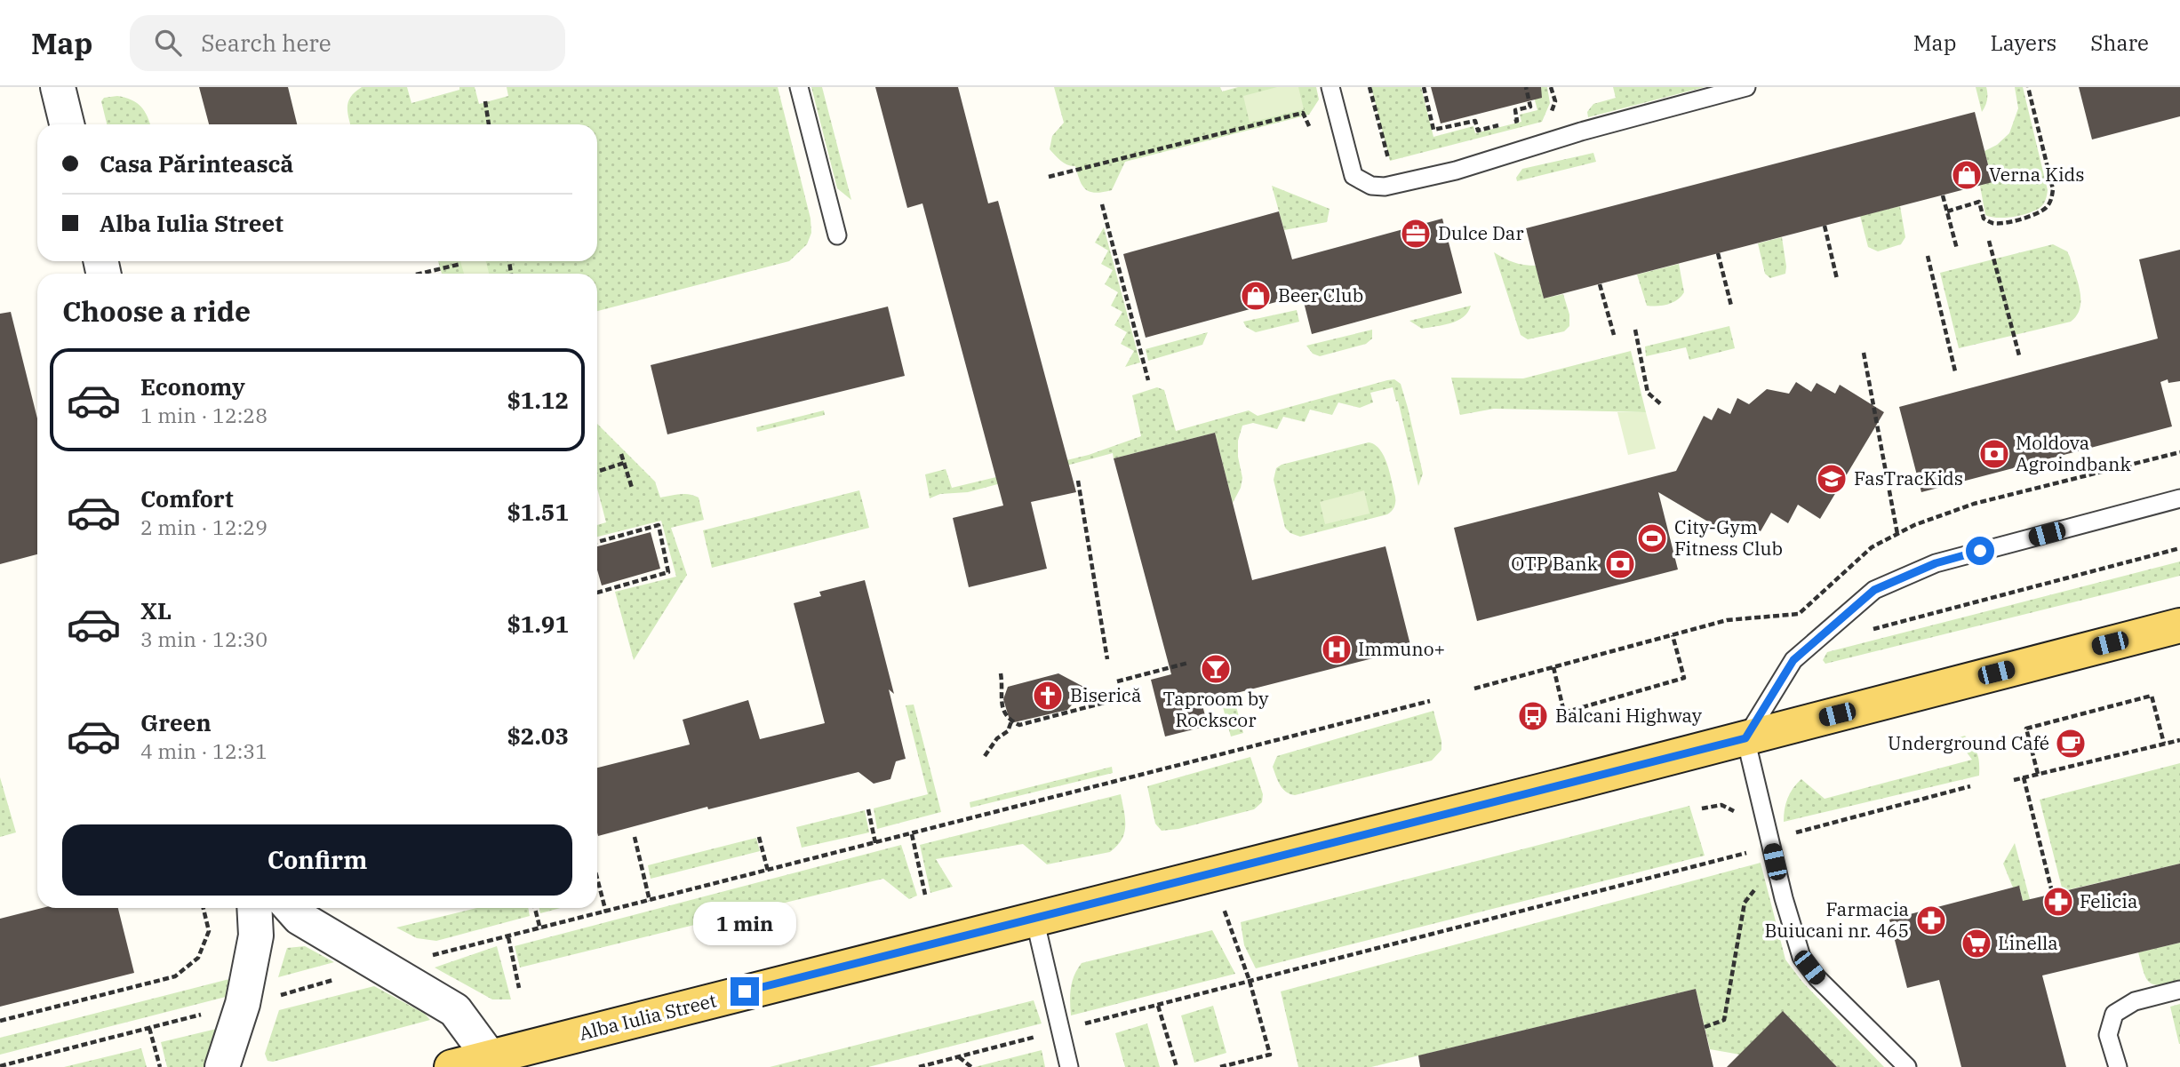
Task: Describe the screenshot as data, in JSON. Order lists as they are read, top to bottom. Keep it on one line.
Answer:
{"streets":{"main road":["Alba Iulia Street"]},"places":{"shop":["Verna Kids","Beer Club"],"office":["Dulce Dar"],"bank":["Moldova Agroindbank","OTP Bank"],"school or university":["FasTracKids"],"sports":["City-Gym Fitness Club"],"hospital":["Immuno+"],"bar":["Taproom by Rockscor"],"church":["Biserică"],"bus stop":["Balcani Highway"],"cafe":["Underground Café"],"pharmacy":["Felicia","Farmacia Buiucani nr. 465"],"supermarket":["Linella"]},"page":{"header":"Map","search":"Search here","nav":["Map","Layers","Share"],"banner":["Casa Părintească","Alba Iulia Street"],"heading":"Choose a ride","list":[{"name":"Economy","note":"1 min · 12:28","value":"$1.12"},{"name":"Comfort","note":"2 min · 12:29","value":"$1.51"},{"name":"XL","note":"3 min · 12:30","value":"$1.91"},{"name":"Green","note":"4 min · 12:31","value":"$2.03"}],"buttons":"Confirm","bubble":"1 min"}}
